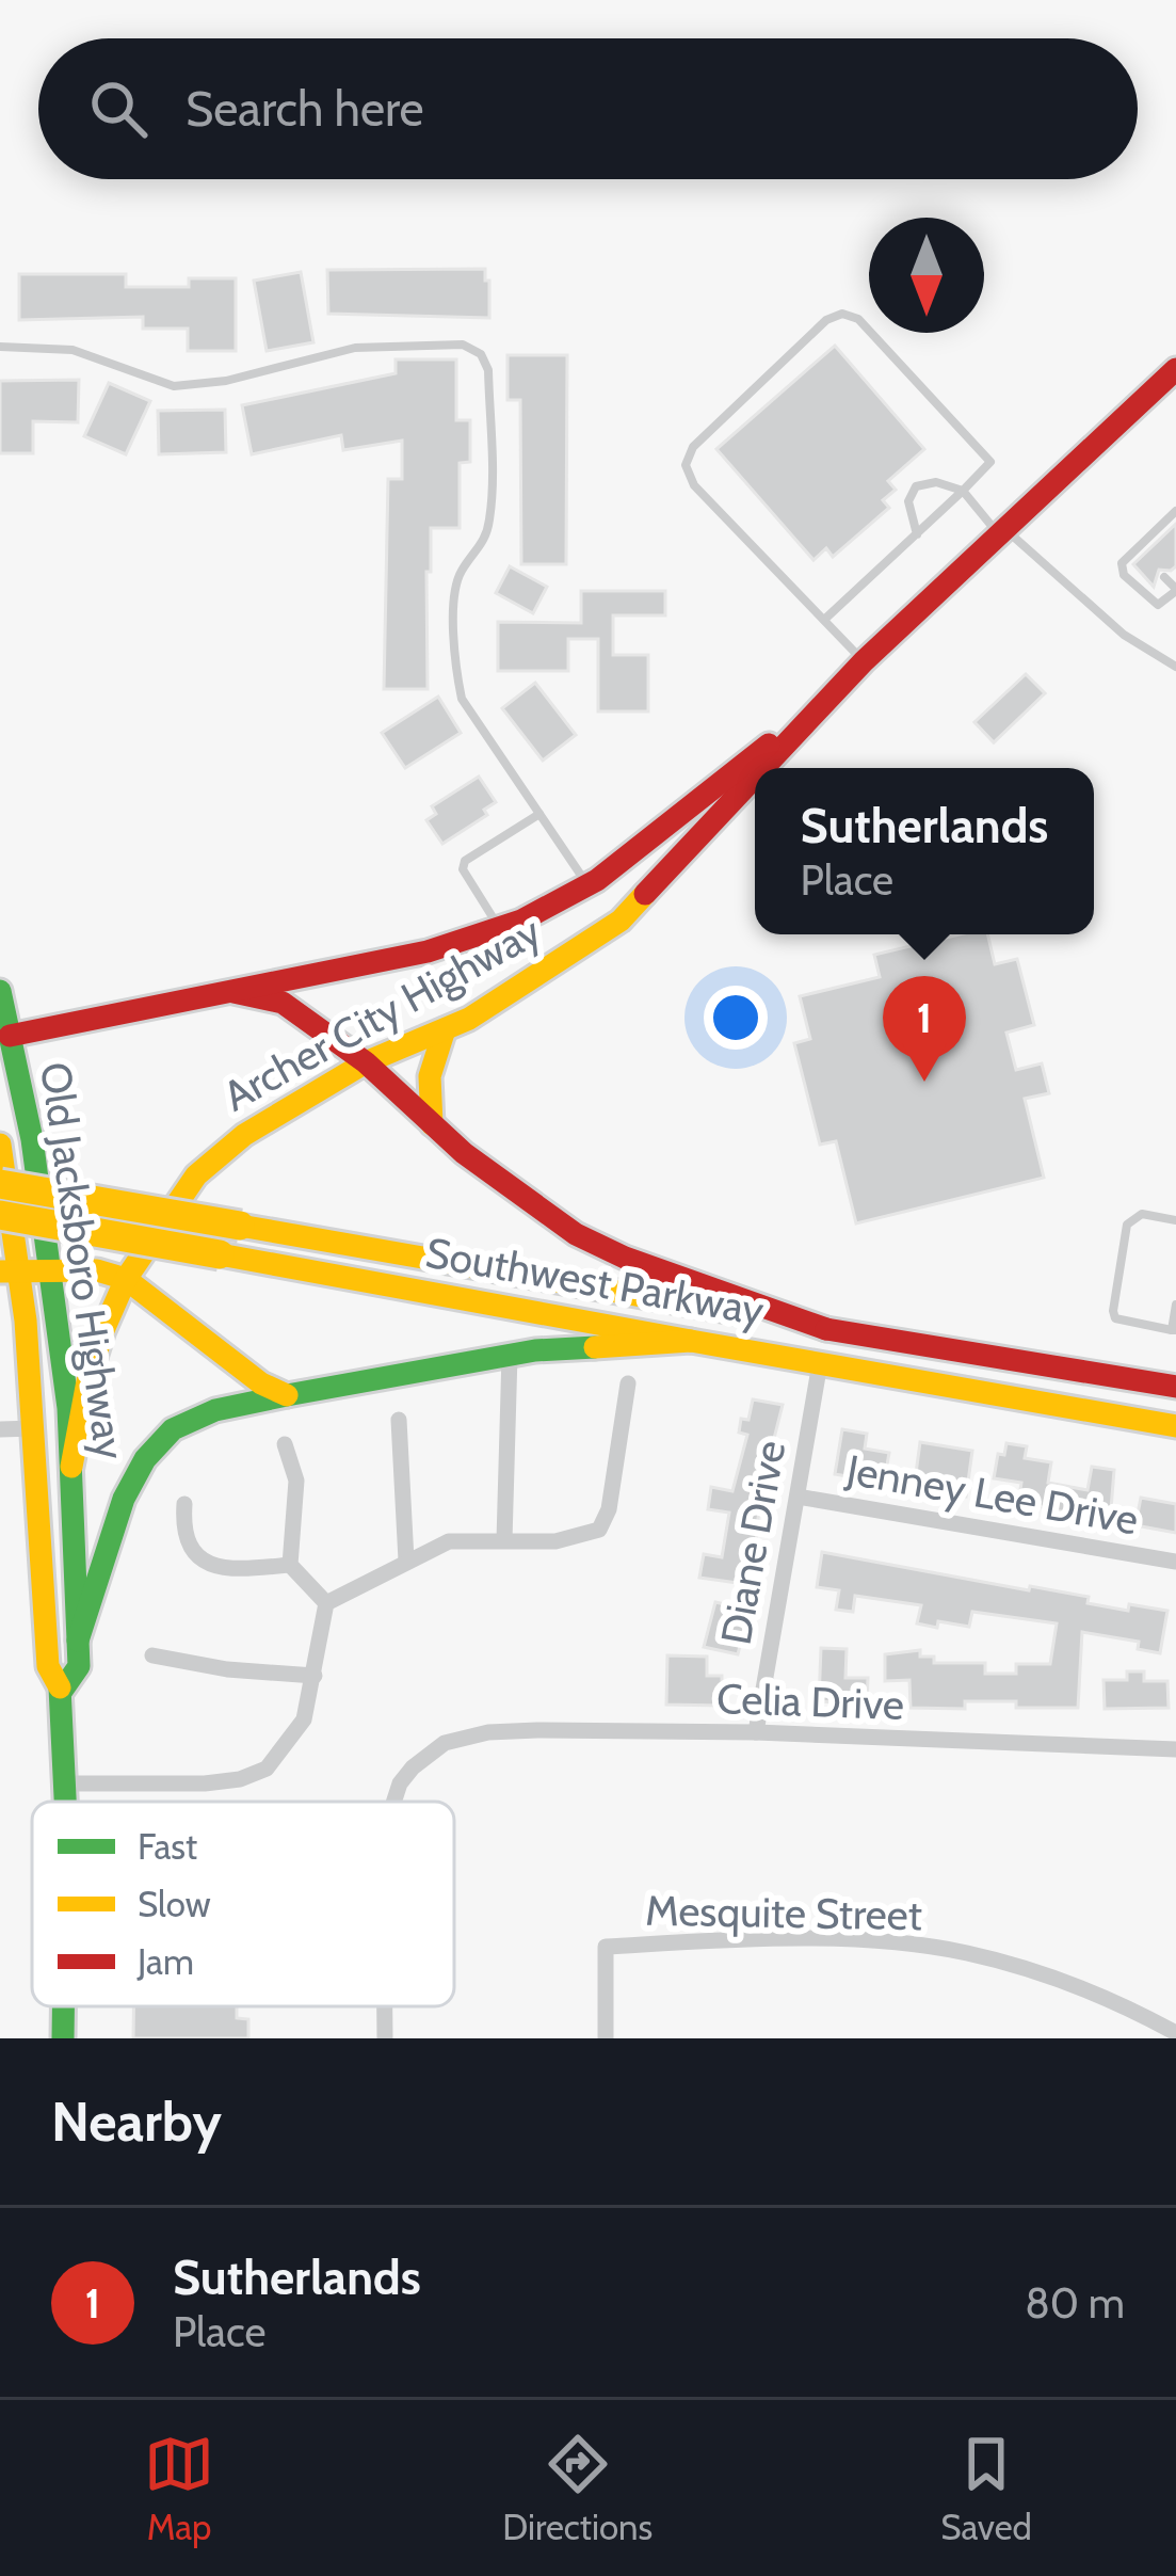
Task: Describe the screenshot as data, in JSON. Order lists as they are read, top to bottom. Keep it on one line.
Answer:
{"streets":{"main road":["Archer City Highway","Old Jacksboro Highway","Southwest Parkway"],"street":["Jenney Lee Drive","Diane Drive","Celia Drive","Mesquite Street"]},"crossings":[["Archer City Highway","Old Jacksboro Highway"],["Southwest Parkway","Diane Drive"],["Jenney Lee Drive","Diane Drive"],["Diane Drive","Celia Drive"]],"legend":["Fast","Slow","Jam"],"north":"bottom","page":{"search":"Search here","popup":["Sutherlands","Place"],"pins":"1","heading":"Nearby","list":[{"mark":"1","name":"Sutherlands","note":"Place","value":"80 m"}],"nav":["Map","Directions","Saved"]}}
